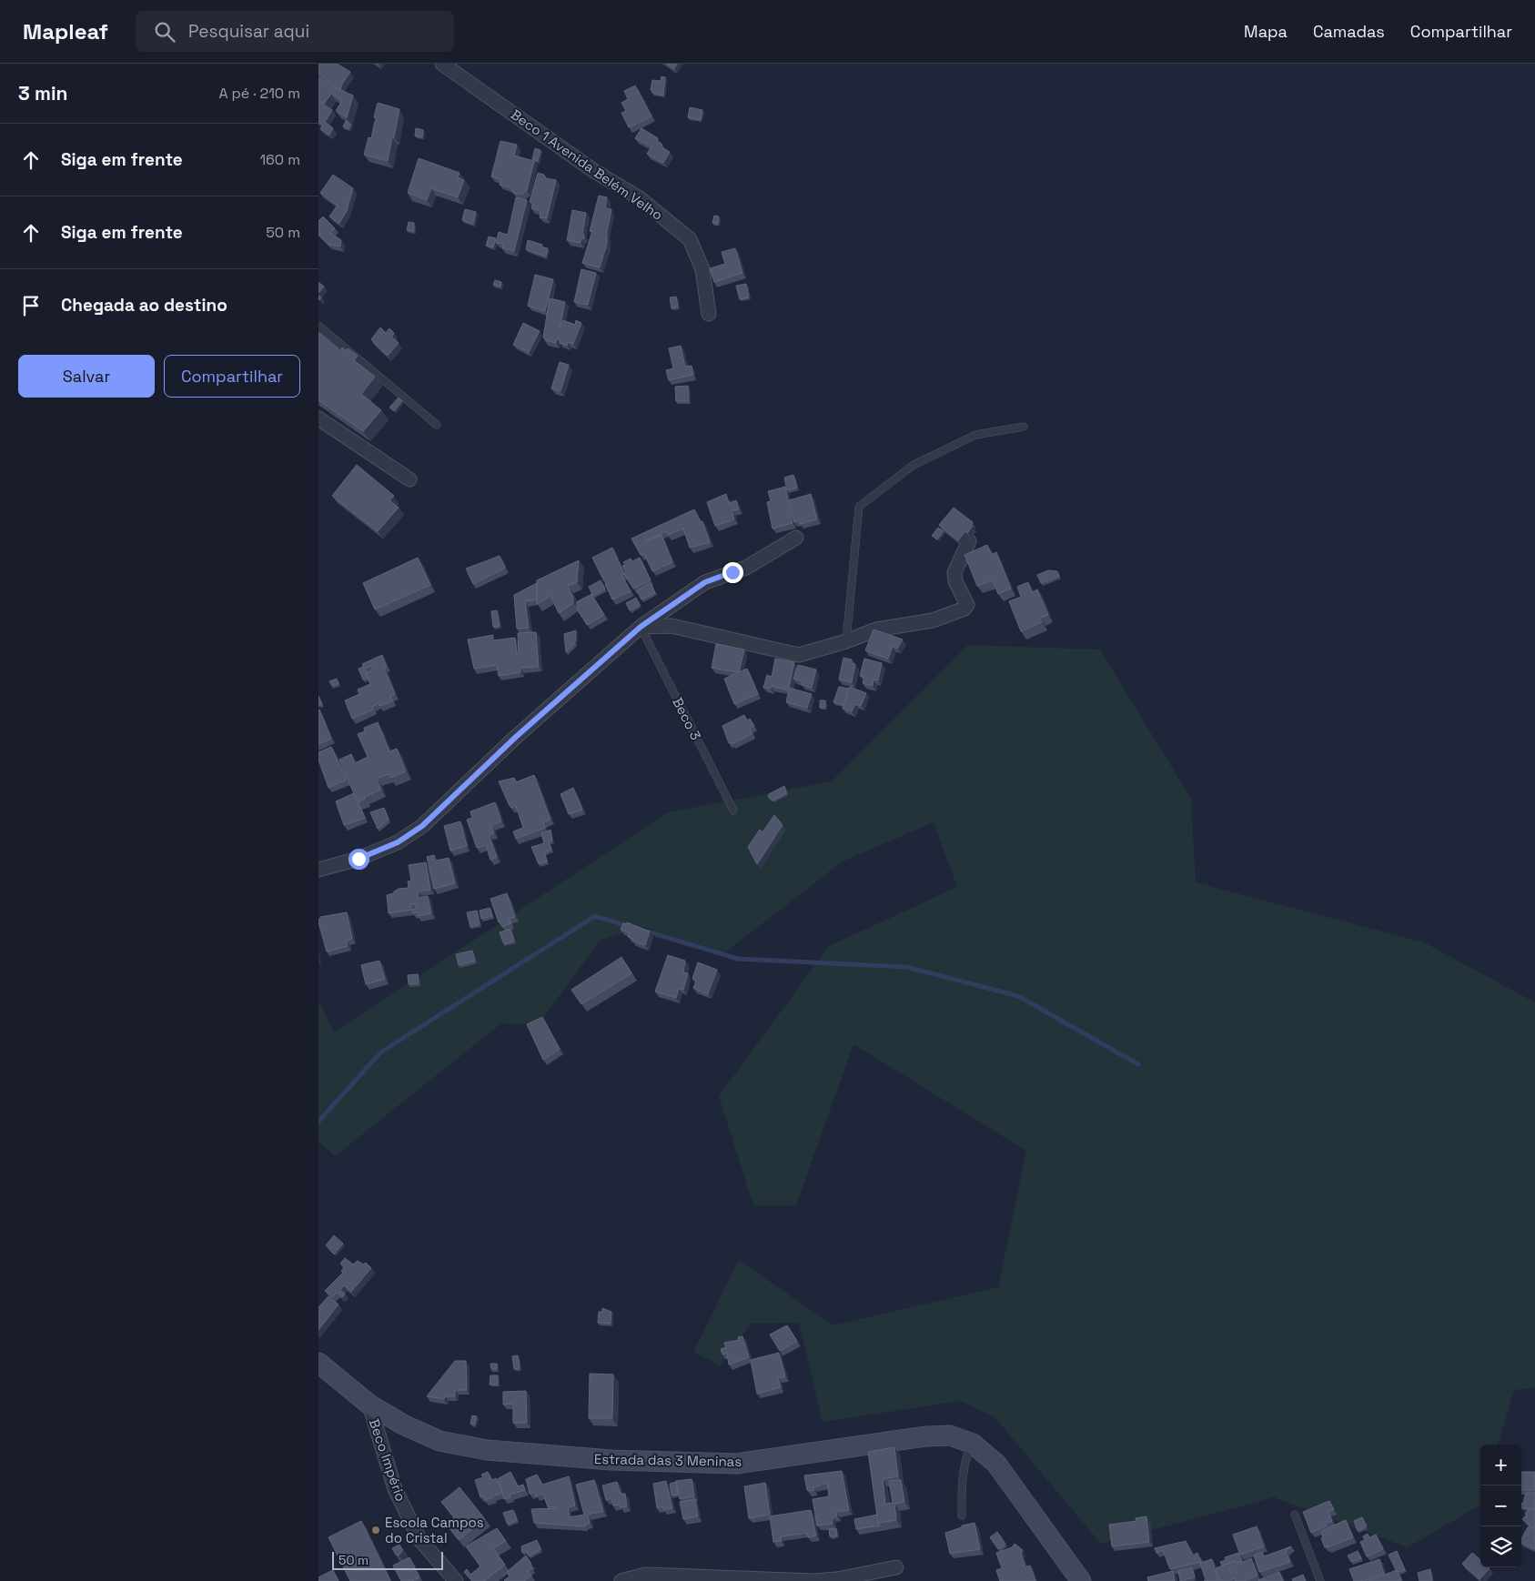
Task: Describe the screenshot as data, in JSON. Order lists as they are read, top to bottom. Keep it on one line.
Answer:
{"streets":{"main road":["Estrada das 3 Meninas"],"street":["Beco 1 Avenida Belém Velho","Beco Império"],"lane":["Beco 3"]},"crossings":[["Beco Império","Estrada das 3 Meninas"]],"places":["Escola Campos do Cristal"],"scale_bar":"50 m","page":{"header":"Mapleaf","search":"Pesquisar aqui","nav":["Mapa","Camadas","Compartilhar"],"heading":["3 min","A pé · 210 m"],"list":[["Siga em frente","160 m"],["Siga em frente","50 m"],"Chegada ao destino"],"buttons":["Salvar","Compartilhar"],"map_buttons":["+","−"],"scale":"50 m"}}
